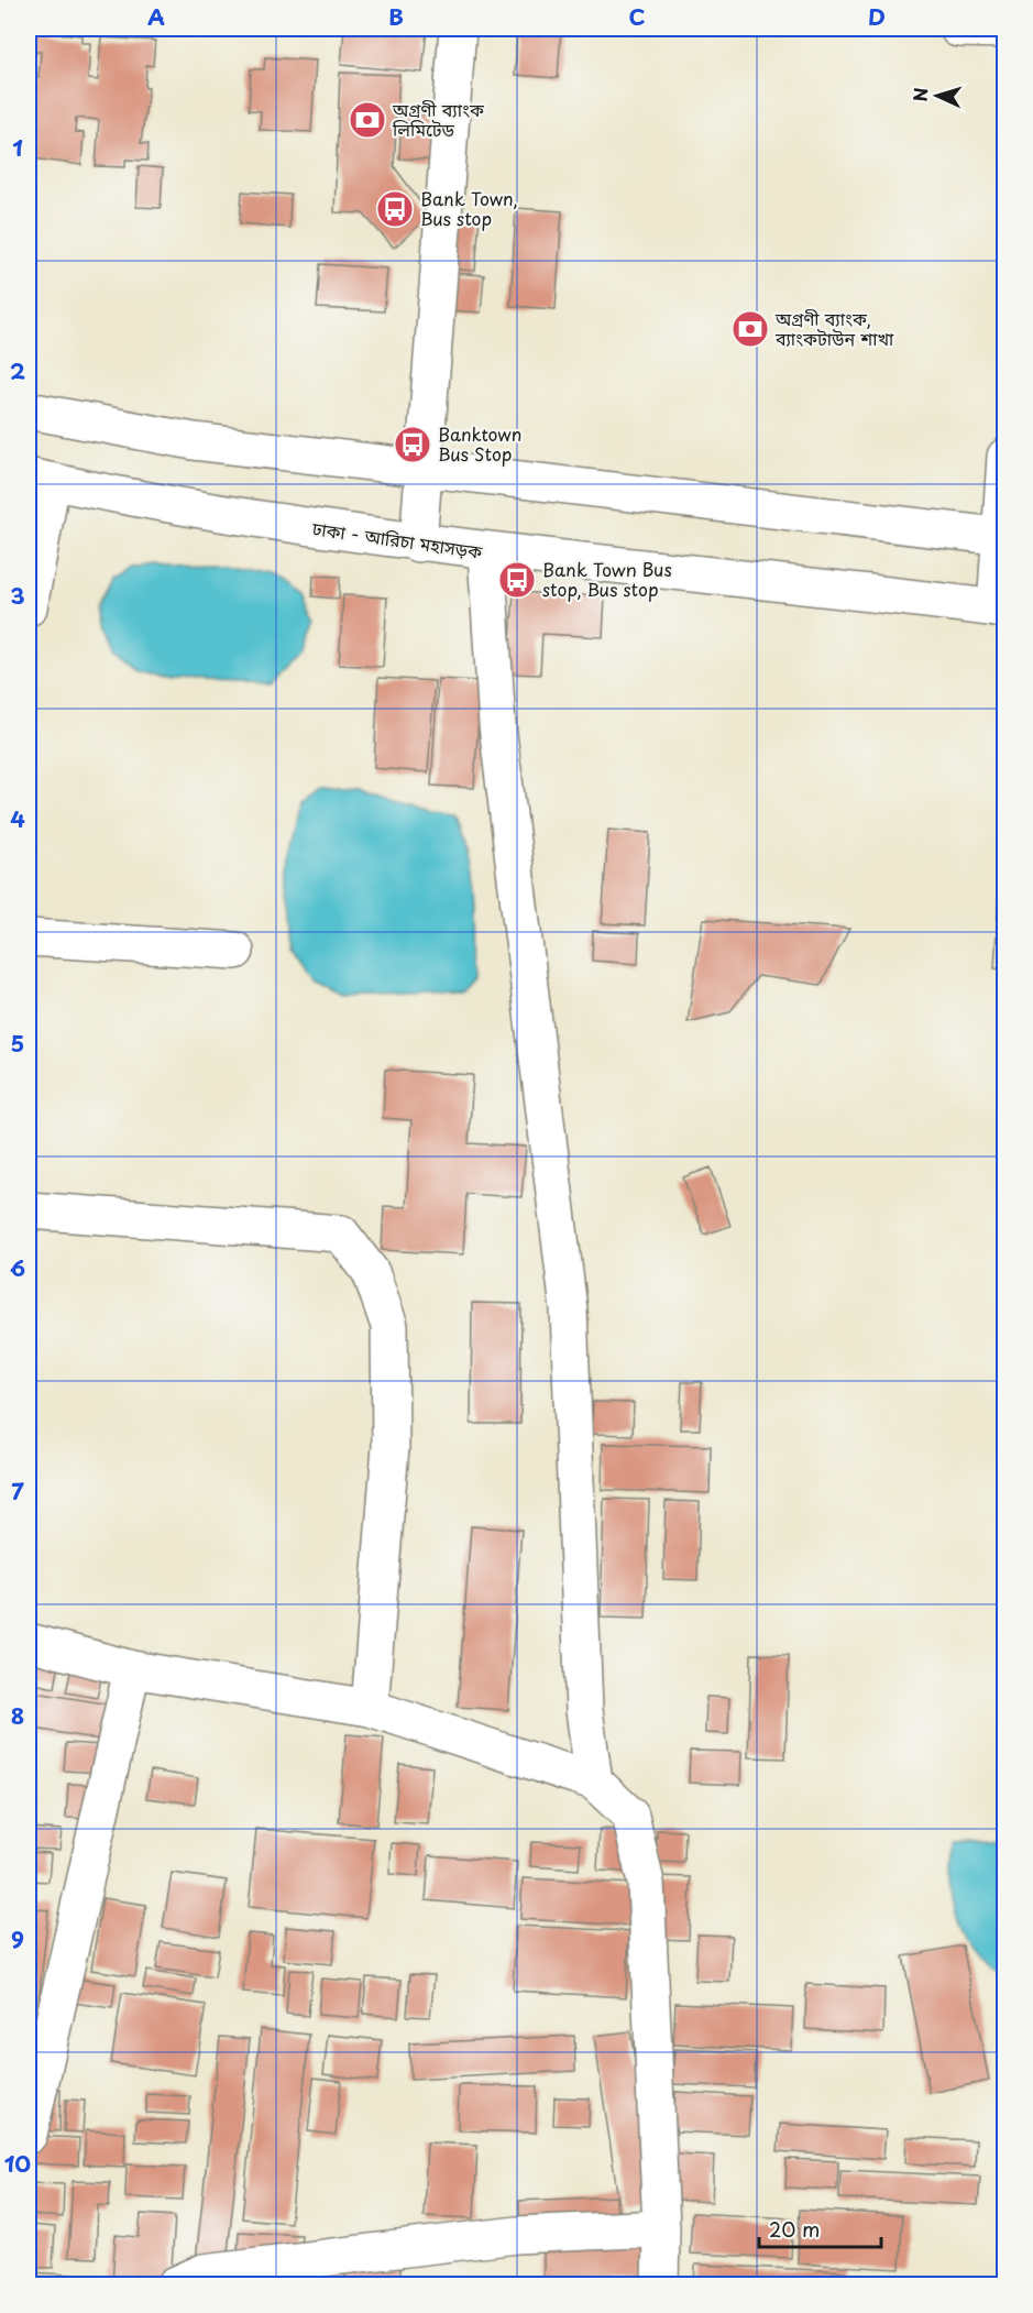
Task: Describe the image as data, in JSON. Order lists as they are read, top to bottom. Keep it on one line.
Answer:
{"streets":{"main road":["ঢাকা - আরিচা মহাসড়ক"]},"places":{"bank":["অগ্রণী ব্যাংক লিমিটেড","অগ্রণী ব্যাংক, ব্যাংকটাউন শাখা"],"bus stop":["Bank Town, Bus stop","Banktown Bus Stop","Bank Town Bus stop, Bus stop"]},"scale_bar":"20 m","north":"left","grid":{"columns":["A","B","C","D"],"rows":["1","2","3","4","5","6","7","8","9","10"]}}
